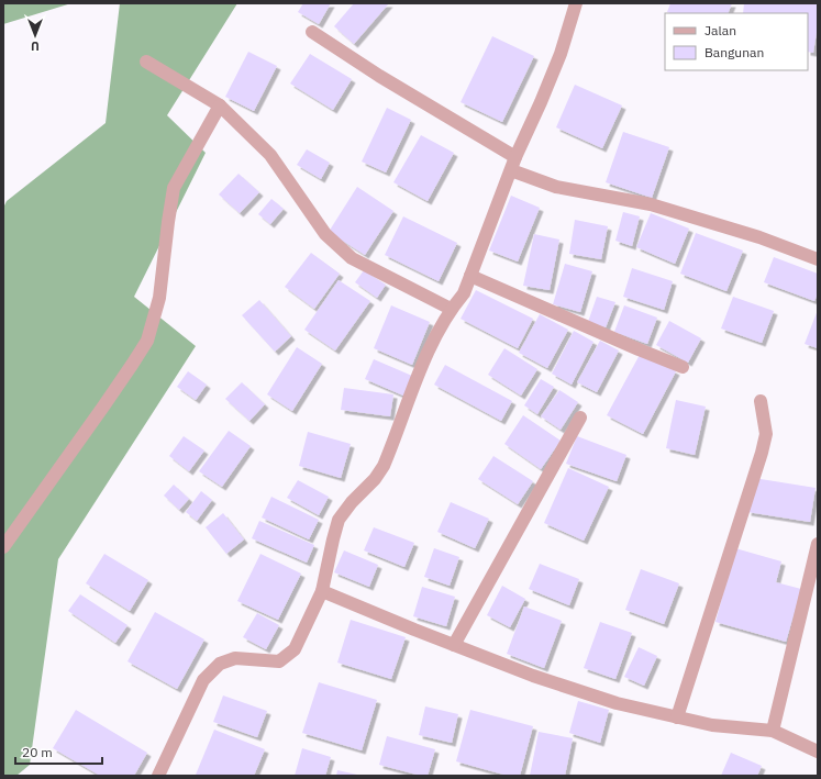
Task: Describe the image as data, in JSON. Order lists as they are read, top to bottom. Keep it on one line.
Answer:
{"legend":["Jalan","Bangunan"],"scale_bar":"20 m","north":"bottom"}
